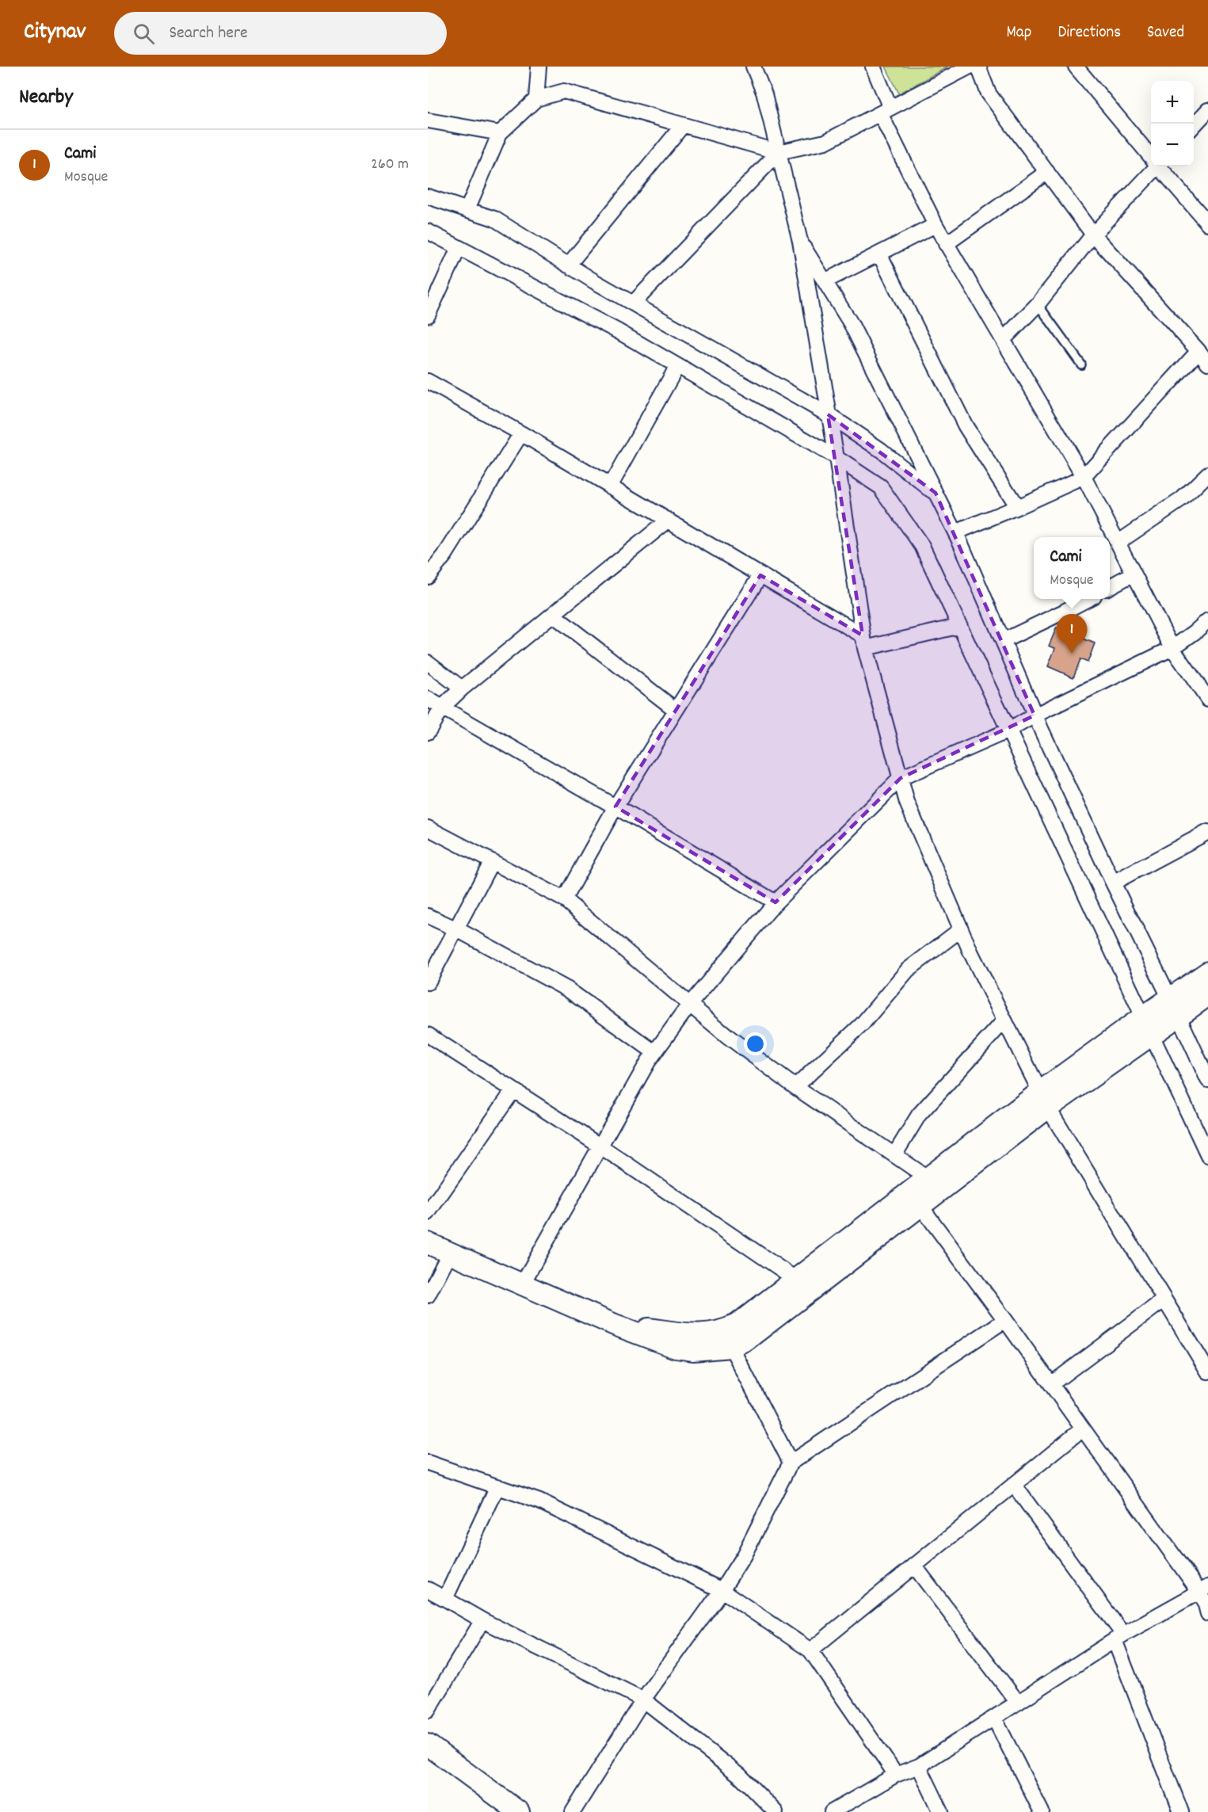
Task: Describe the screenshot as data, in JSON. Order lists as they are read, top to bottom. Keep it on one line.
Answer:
{"page":{"header":"Citynav","search":"Search here","nav":["Map","Directions","Saved"],"heading":"Nearby","map_buttons":["+","−"],"list":[{"mark":"1","name":"Cami","note":"Mosque","value":"260 m"}],"popup":["Cami","Mosque"],"pins":"1"}}
